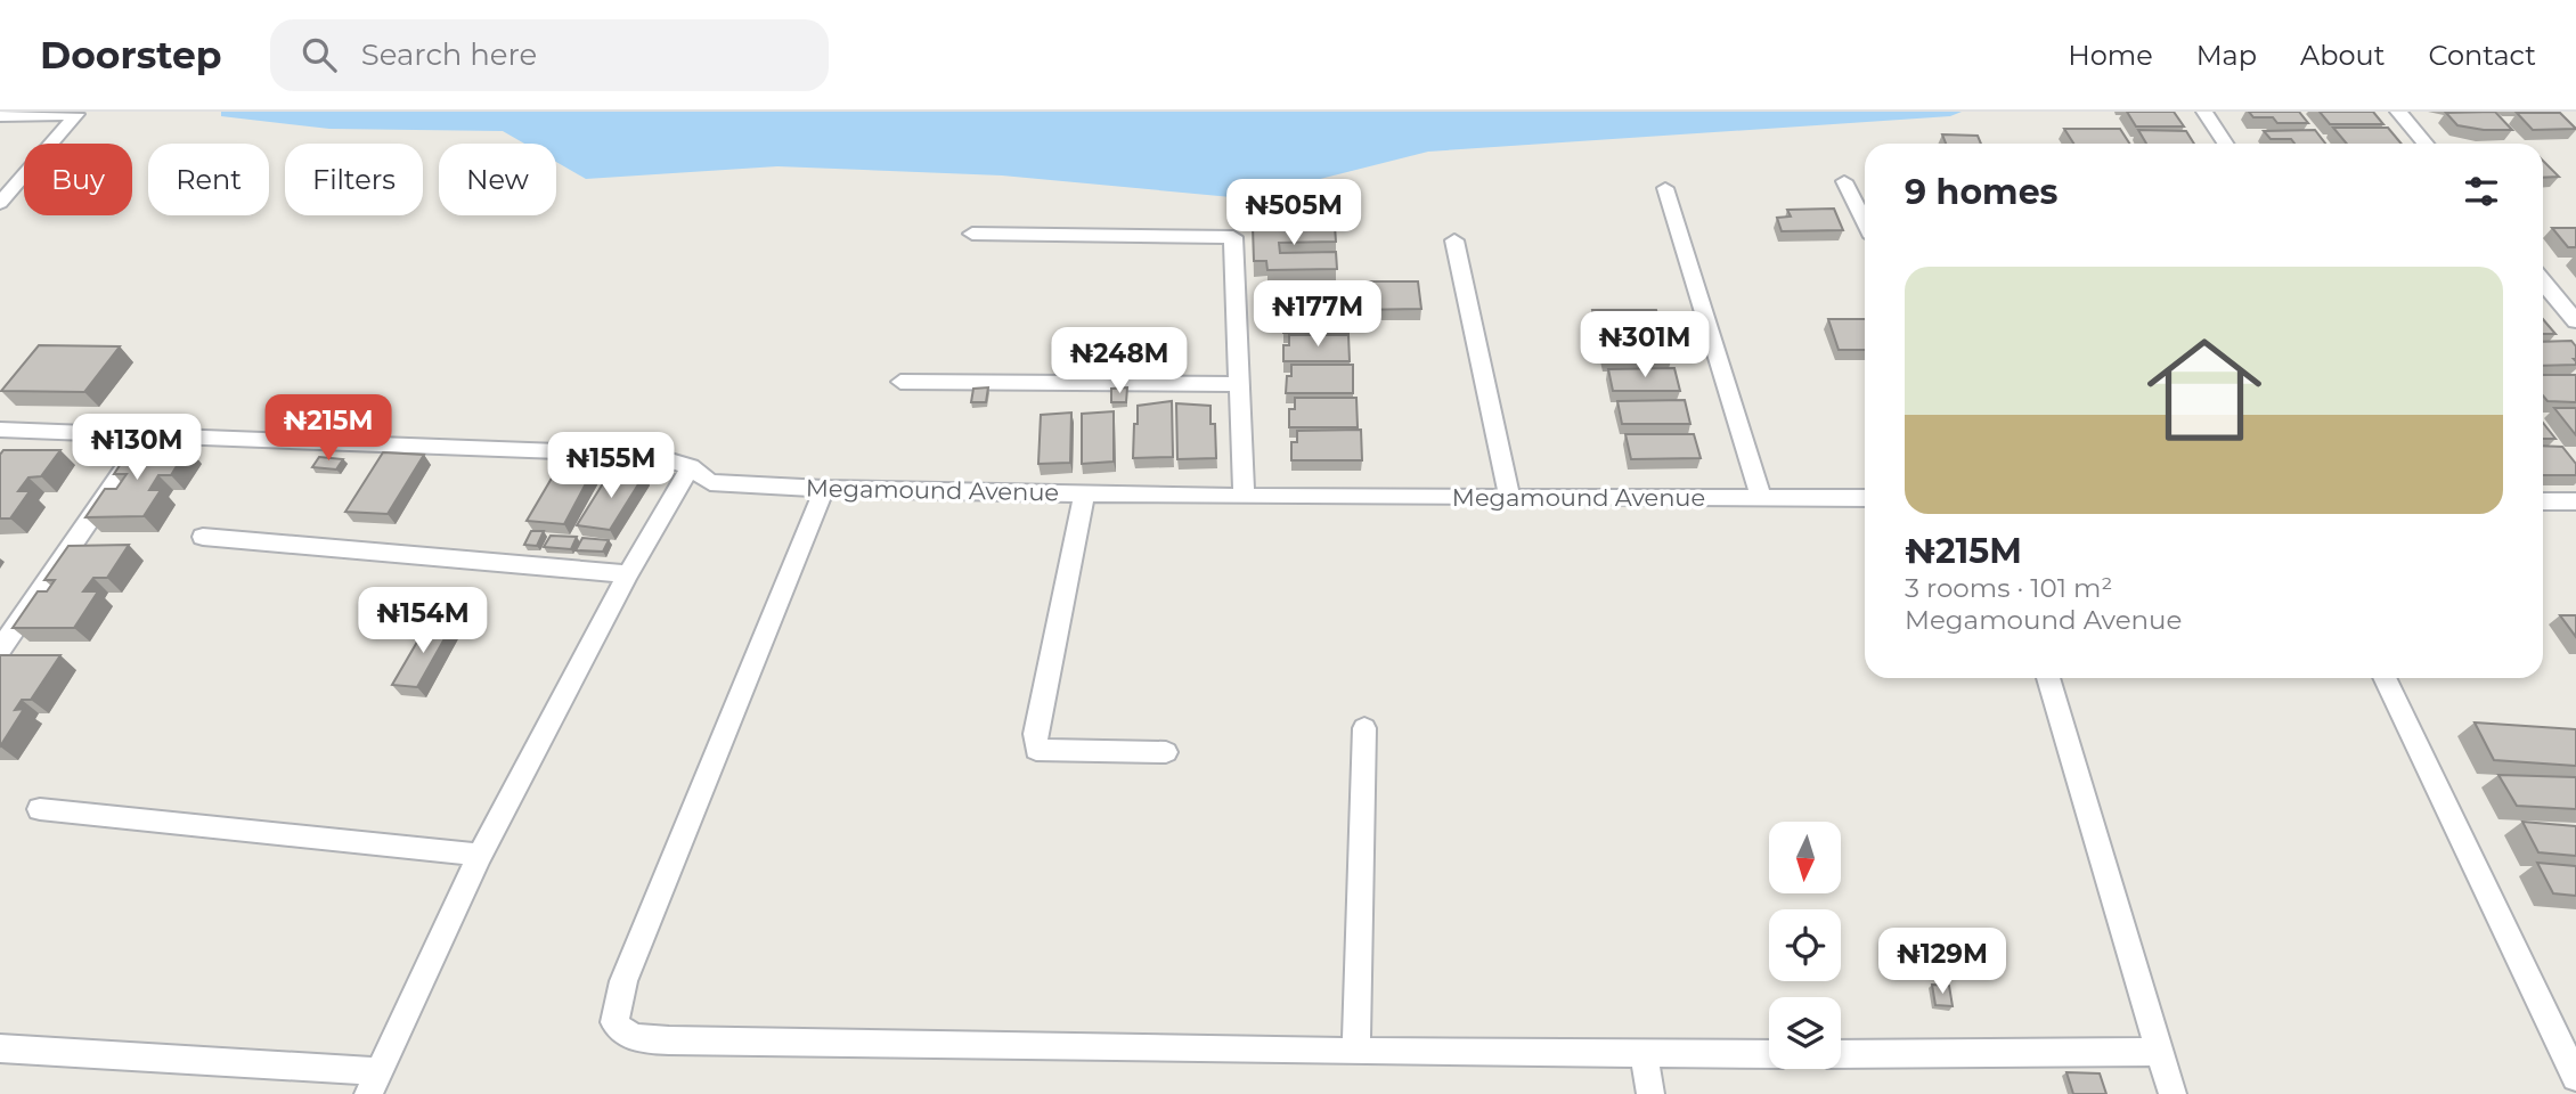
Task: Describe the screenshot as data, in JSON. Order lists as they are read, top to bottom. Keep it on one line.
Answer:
{"streets":{"street":["Megamound Avenue"]},"north":"bottom","page":{"header":"Doorstep","search":"Search here","nav":["Home","Map","About","Contact"],"chip":["Buy","Rent","Filters","New"],"heading":"9 homes","price":["₦505M","₦177M","₦301M","₦248M","₦215M","₦130M","₦155M","₦154M","₦129M"],"list":[{"name":"₦215M","note":"3 rooms · 101 m² · Megamound Avenue"}]}}
